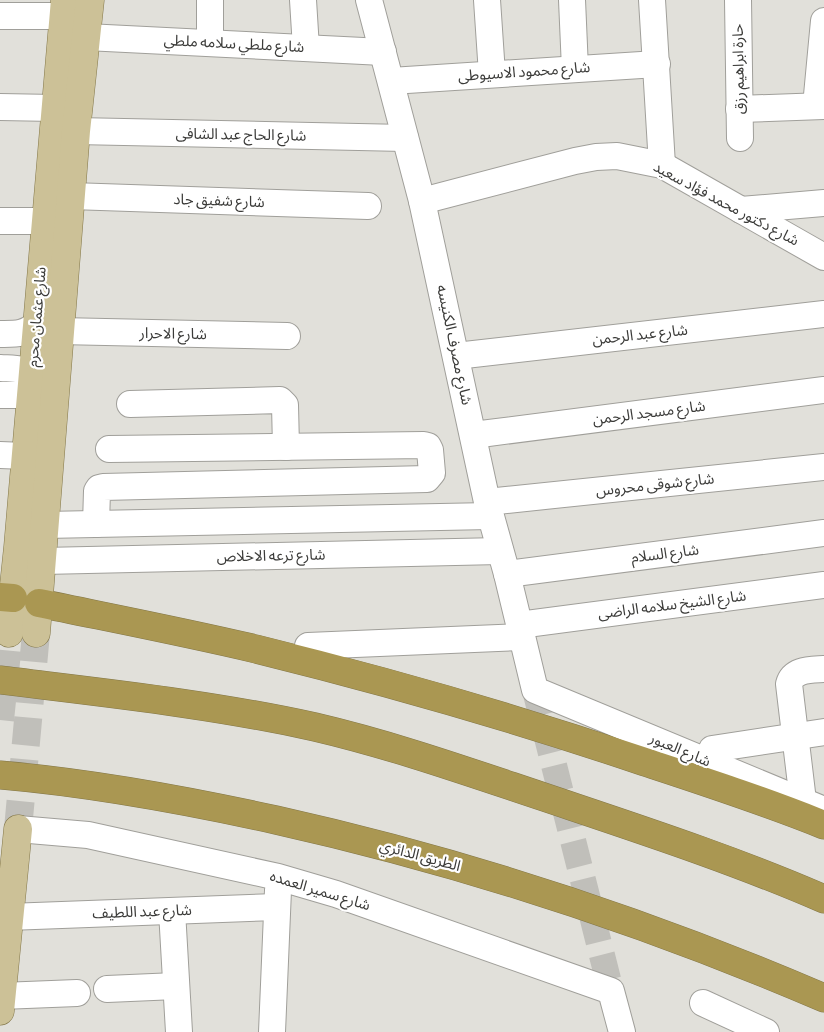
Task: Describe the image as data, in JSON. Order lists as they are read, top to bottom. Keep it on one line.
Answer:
{"streets":{"highway":["الطريق الدائري"],"main road":["شارع عثمان محرم"],"street":["شارع ملطي سلامه ملطي","حارة ابراهيم رزق","شارع محمود الاسيوطى","شارع الحاج عبد الشافى","شارع شفيق جاد","شارع دكتور محمد فؤاد سعيد","شارع الاحرار","شارع عبد الرحمن","شارع مصرف الكنيسه","شارع مسجد الرحمن","شارع شوقى محروس","شارع السلام","شارع ترعه الاخلاص","شارع الشيخ سلامه الراضى","شارع العبور","شارع سمير العمده","شارع عبد اللطيف"]},"crossings":[["شارع ملطي سلامه ملطي","شارع عثمان محرم"],["شارع ملطي سلامه ملطي","شارع مصرف الكنيسه"],["شارع محمود الاسيوطى","شارع مصرف الكنيسه"],["شارع الحاج عبد الشافى","شارع عثمان محرم"],["شارع الحاج عبد الشافى","شارع مصرف الكنيسه"],["شارع شفيق جاد","شارع عثمان محرم"],["شارع دكتور محمد فؤاد سعيد","شارع مصرف الكنيسه"],["شارع عثمان محرم","شارع الاحرار"],["شارع عثمان محرم","شارع ترعه الاخلاص"],["شارع عبد الرحمن","شارع مصرف الكنيسه"],["شارع مصرف الكنيسه","شارع مسجد الرحمن"],["شارع مصرف الكنيسه","شارع شوقى محروس"],["شارع مصرف الكنيسه","شارع السلام"],["شارع مصرف الكنيسه","شارع ترعه الاخلاص"],["شارع مصرف الكنيسه","شارع الشيخ سلامه الراضى"],["شارع مصرف الكنيسه","شارع العبور"],["شارع السلام","شارع ترعه الاخلاص"]]}
